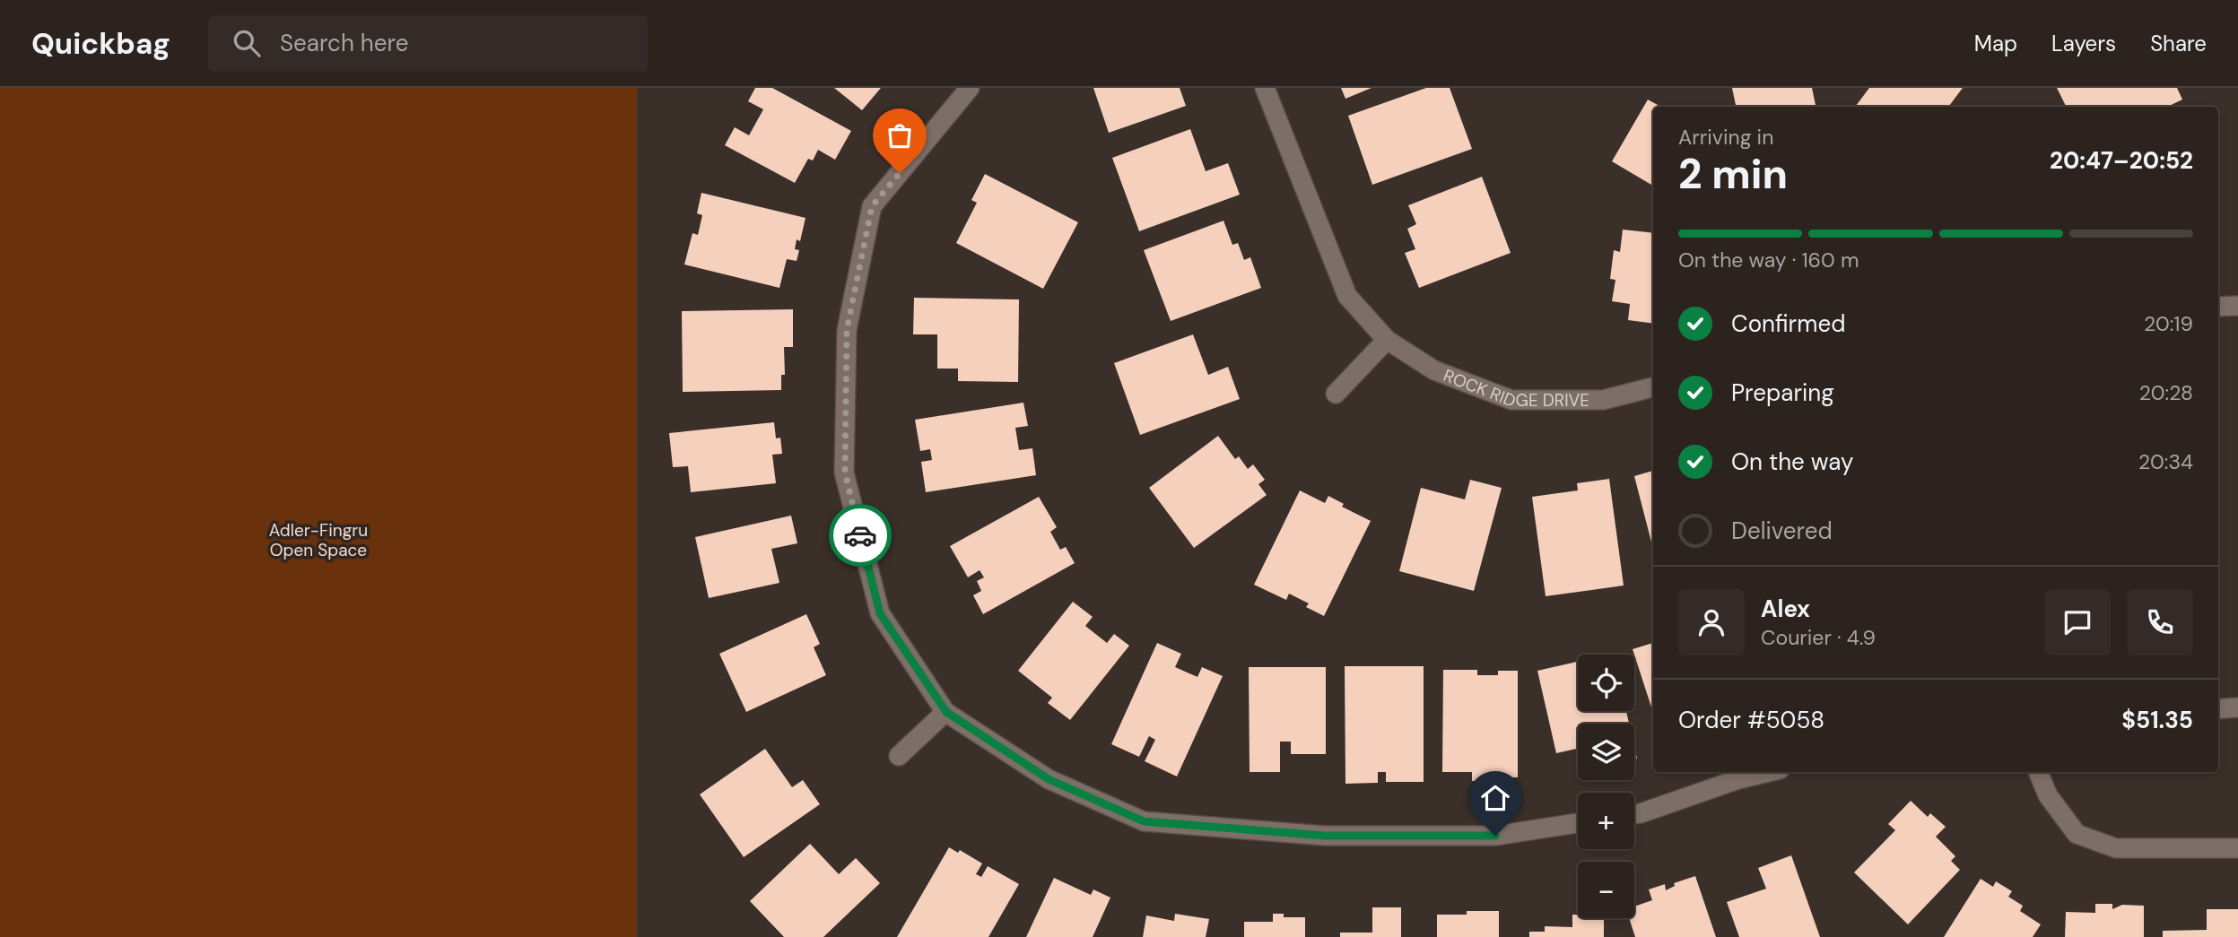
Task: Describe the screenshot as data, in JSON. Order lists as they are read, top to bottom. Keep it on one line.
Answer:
{"streets":{"street":["ROCK RIDGE DRIVE"]},"parks":["Adler-Fingru Open Space"],"page":{"header":"Quickbag","search":"Search here","nav":["Map","Layers","Share"],"heading":["2 min","Arriving in","20:47–20:52"],"panel":["Alex","Courier · 4.9","Order #5058","$51.35"],"bar":"On the way · 160 m","list":[["Confirmed","20:19"],["Preparing","20:28"],["On the way","20:34"],"Delivered"],"map_buttons":["+","−"]}}
